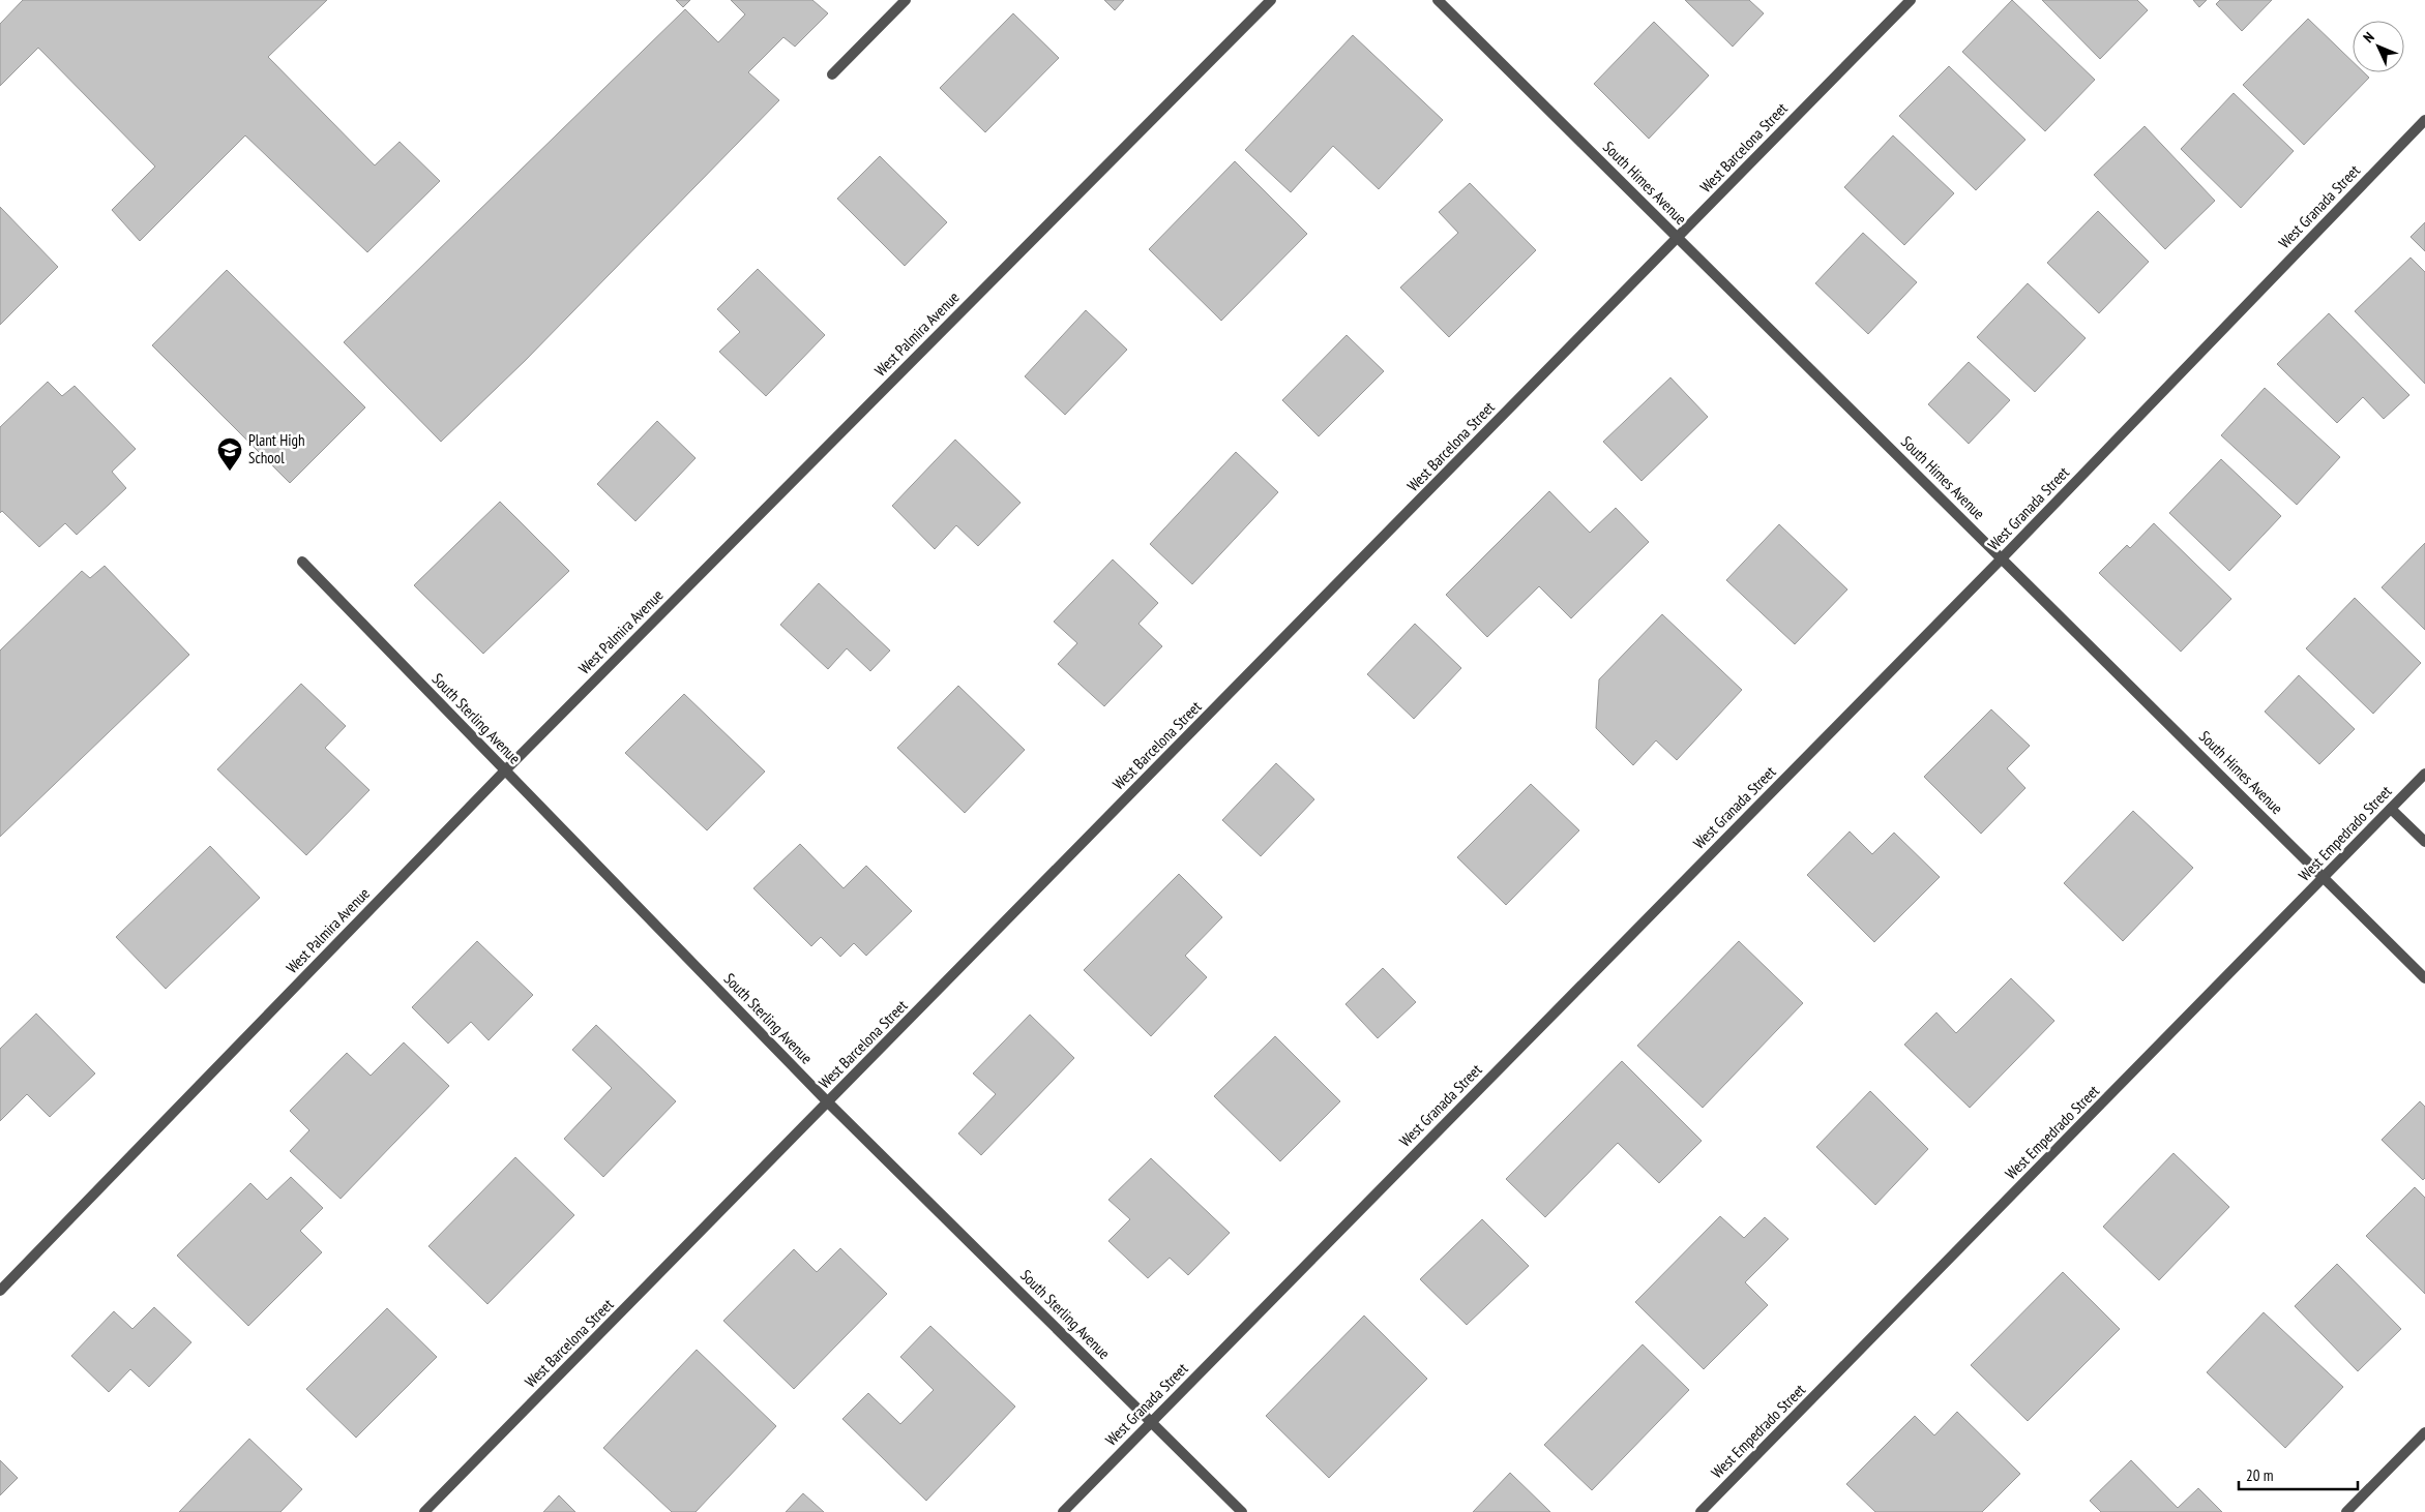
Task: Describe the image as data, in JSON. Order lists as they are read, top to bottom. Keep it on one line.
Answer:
{"streets":{"street":["West Barcelona Street","South Himes Avenue","West Granada Street","West Palmira Avenue","South Sterling Avenue","West Empedrado Street"]},"crossings":[["West Barcelona Street","South Himes Avenue"],["West Barcelona Street","South Sterling Avenue"],["South Himes Avenue","West Granada Street"],["South Himes Avenue","West Empedrado Street"],["West Granada Street","South Sterling Avenue"],["West Palmira Avenue","South Sterling Avenue"]],"places":{"school or university":["Plant High School"]},"scale_bar":"20 m","north":"top left"}
